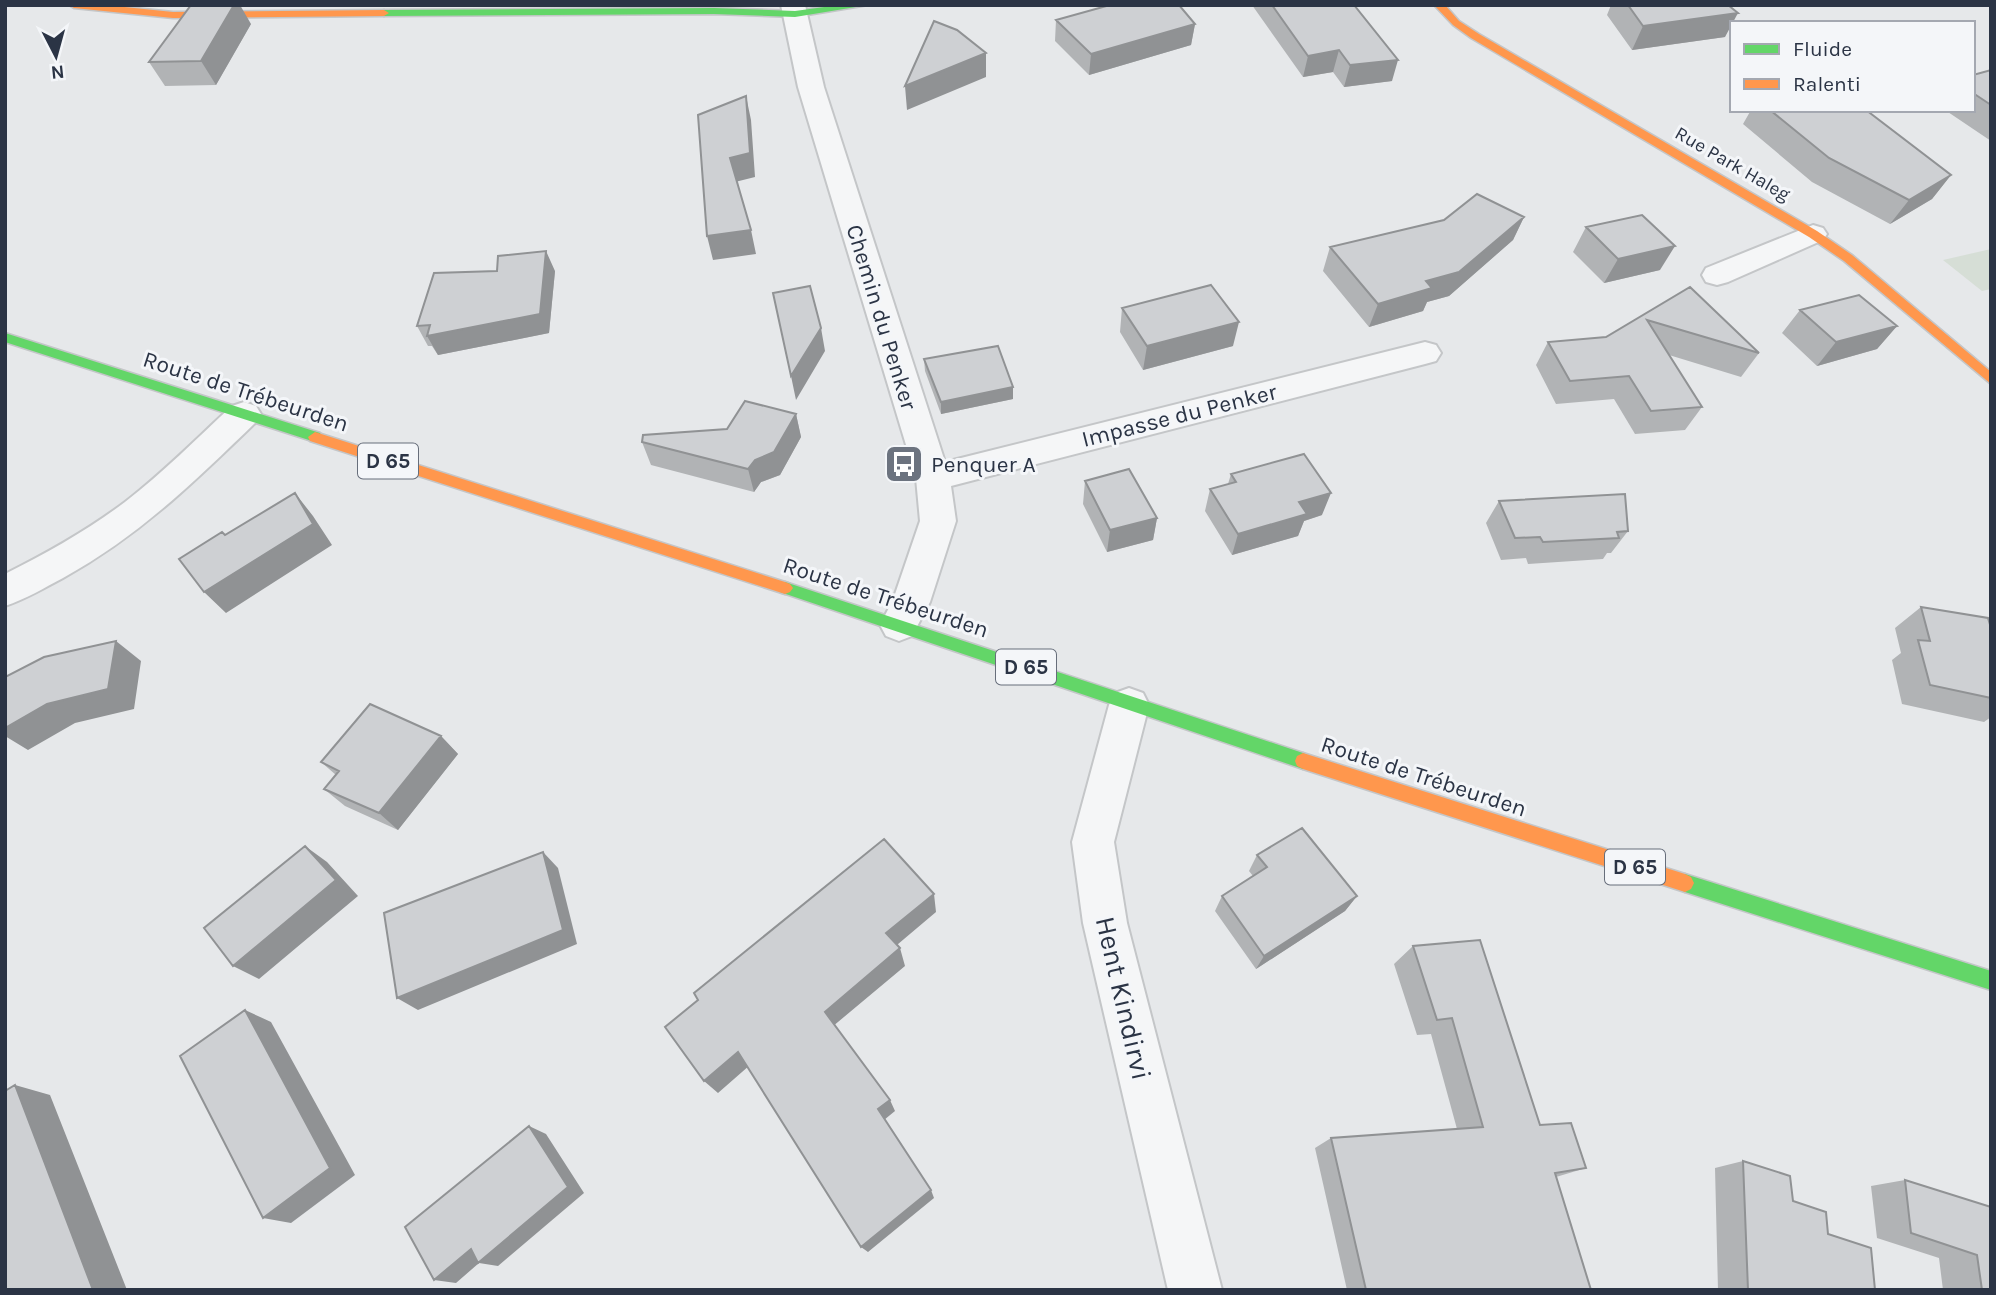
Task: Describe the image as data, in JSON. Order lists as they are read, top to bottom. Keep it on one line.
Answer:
{"streets":{"street":["Rue Park Haleg","Chemin du Penker","Route de Trébeurden","Impasse du Penker","D 65","Hent Kindirvi"]},"crossings":[["Chemin du Penker","Route de Trébeurden"],["Chemin du Penker","Impasse du Penker"],["Route de Trébeurden","Hent Kindirvi"]],"places":{"bus stop":["Penquer A"]},"legend":["Fluide","Ralenti"],"north":"bottom"}
